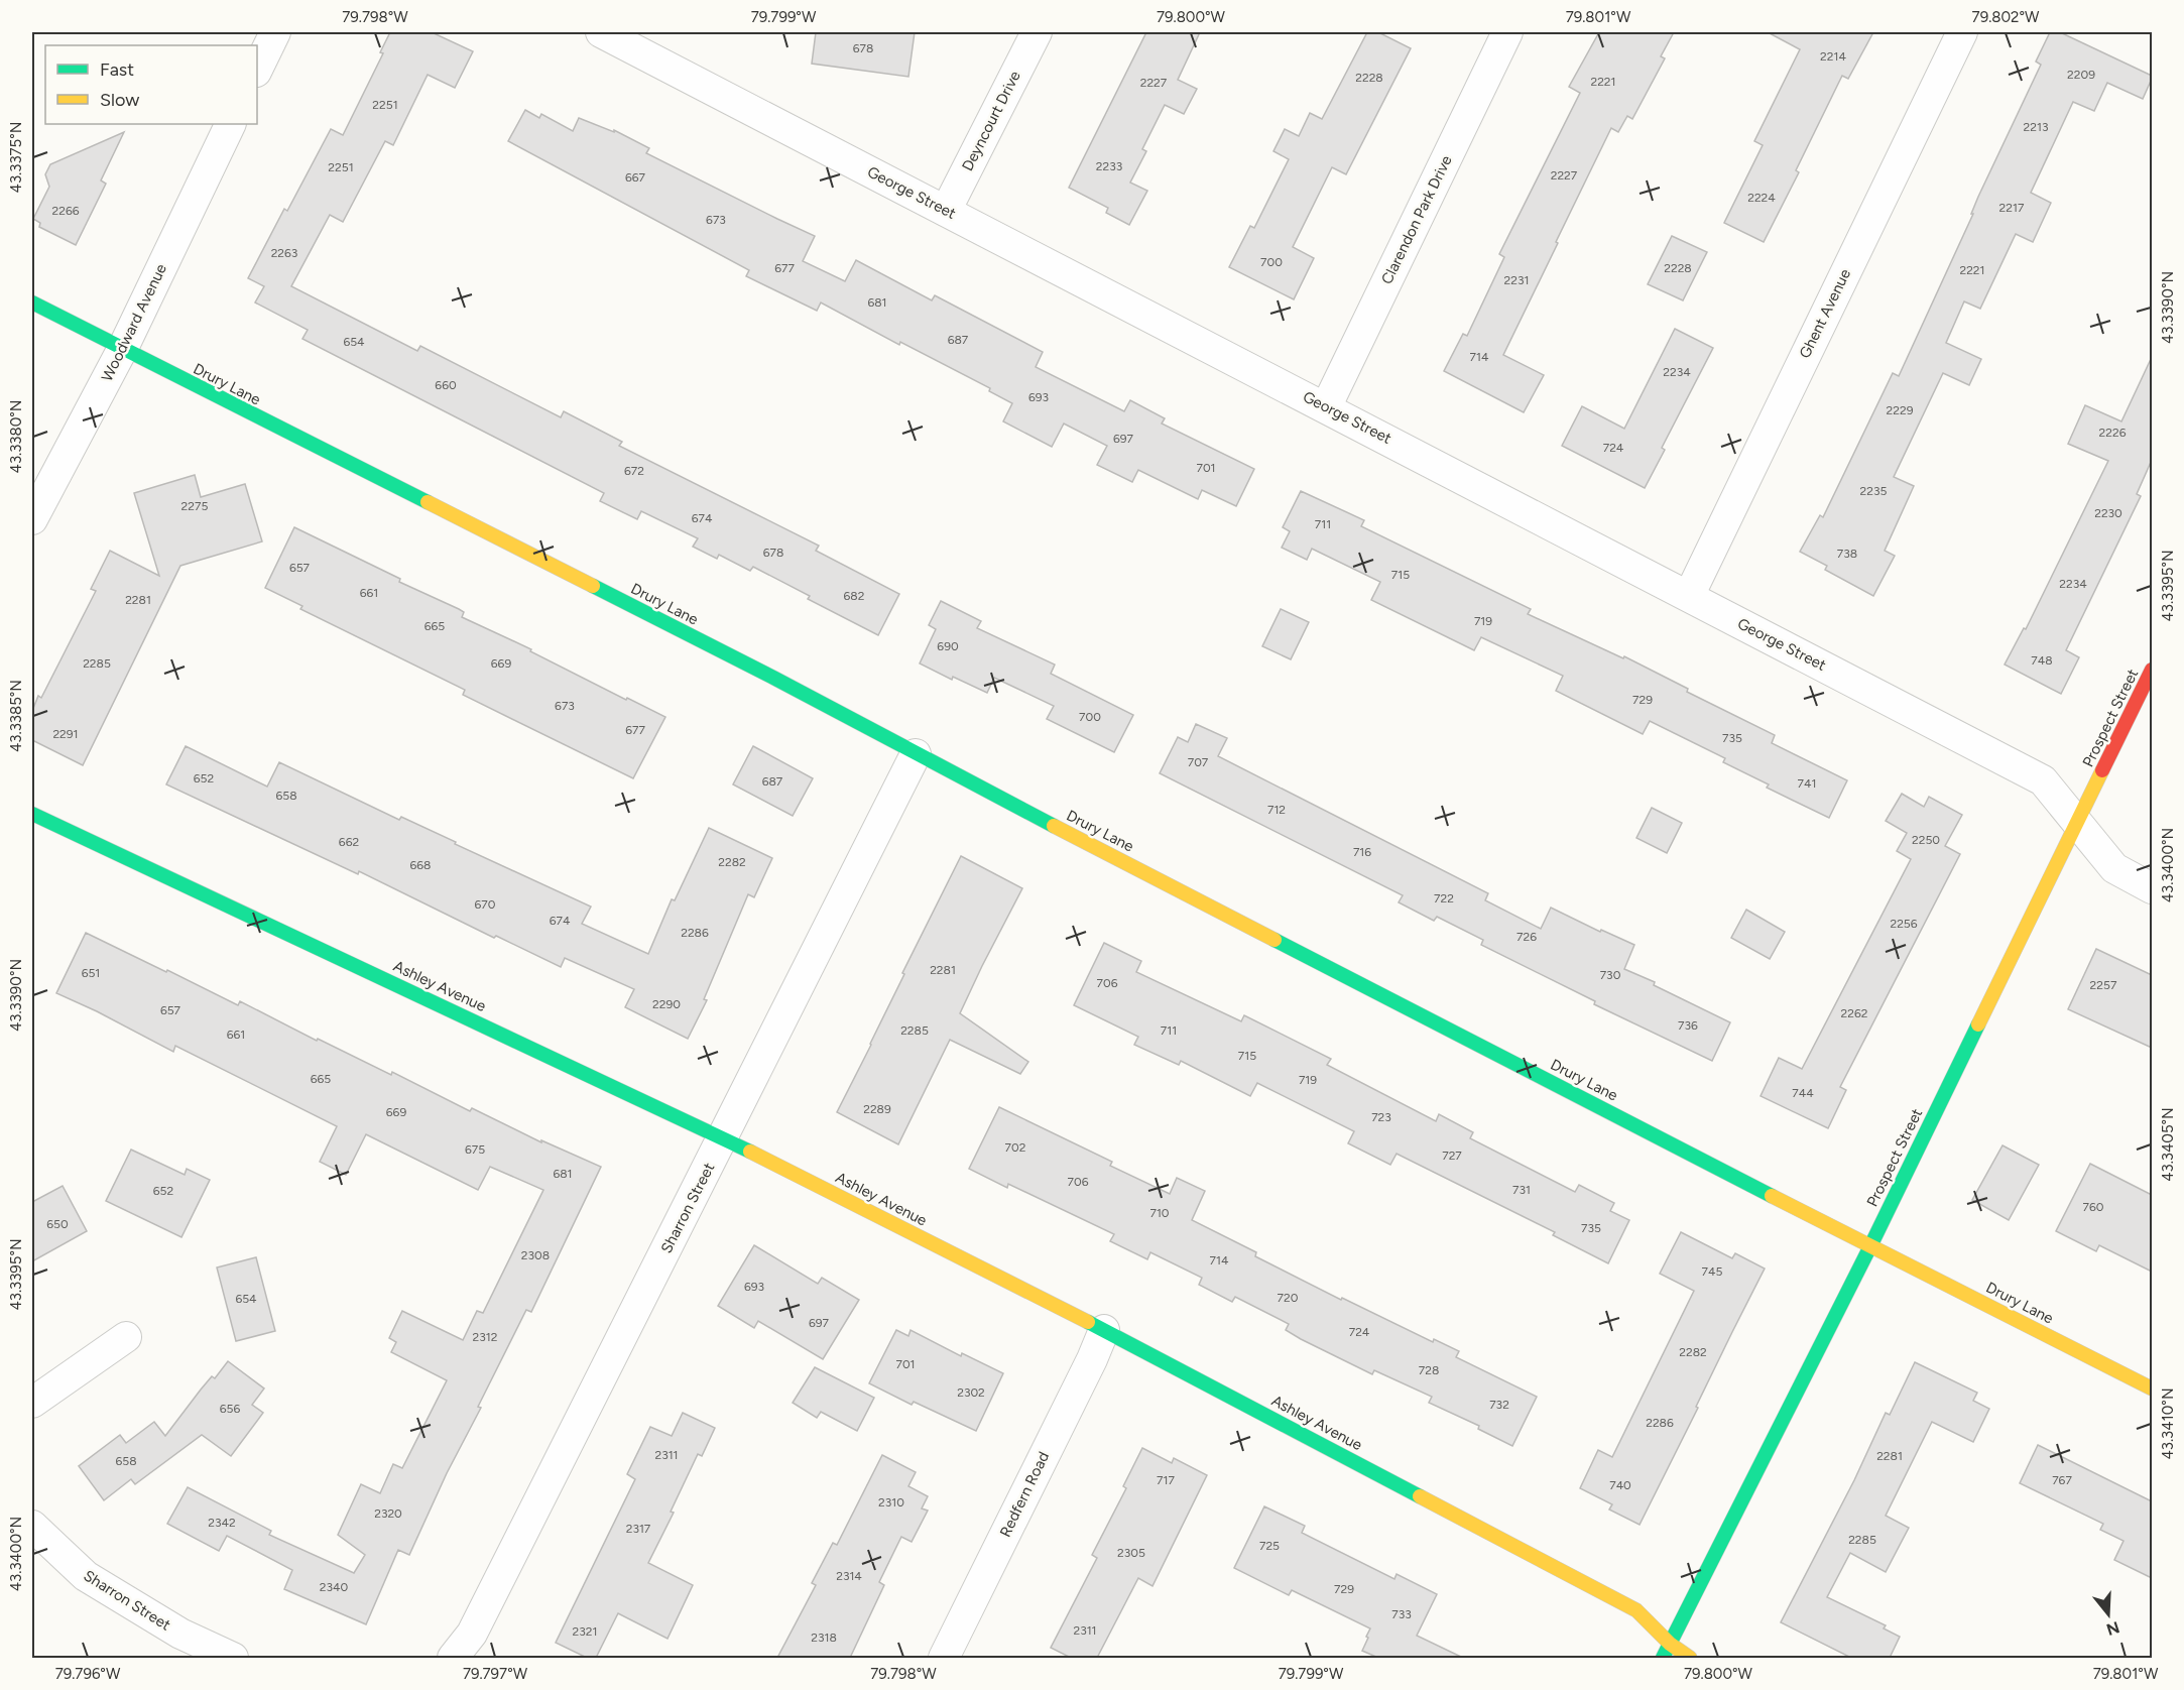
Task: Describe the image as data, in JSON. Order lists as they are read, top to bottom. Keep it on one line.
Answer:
{"streets":{"street":["Deyncourt Drive","George Street","Clarendon Park Drive","Ghent Avenue","Woodward Avenue","Drury Lane","Prospect Street","Ashley Avenue","Sharron Street","Redfern Road"]},"crossings":[["Deyncourt Drive","George Street"],["George Street","Clarendon Park Drive"],["George Street","Ghent Avenue"],["George Street","Prospect Street"],["Woodward Avenue","Drury Lane"],["Drury Lane","Prospect Street"],["Drury Lane","Sharron Street"],["Prospect Street","Ashley Avenue"],["Ashley Avenue","Sharron Street"],["Ashley Avenue","Redfern Road"]],"house_numbers":["678","2214","2209","2228","2221","2227","2251","2213","2233","2251","2227","667","2224","2217","2266","673","2263","700","677","2228","2221","2231","681","687","654","714","2234","660","693","2229","2226","697","724","701","672","2235","2275","2230","674","711","678","738","657","715","2234","661","682","2281","719","665","690","748","2285","669","729","673","700","677","2291","735","707","652","687","741","658","712","2250","662","716","2282","668","722","670","674","2256","2286","726","2281","651","730","706","2257","2290","657","2262","736","2285","711","661","715","665","719","744","2289","669","723","702","675","727","681","706","731","652","760","710","650","735","2308","714","745","693","720","654","697","724","2312","2282","701","728","2302","732","656","2286","2311","2281","658","717","767","740","2310","2320","2342","2317","2285","725","2305","2314","2340","729","733","2311","2321","2318"],"legend":["Fast","Slow"],"north":"bottom","coordinates":["79.798°W","79.799°W","79.800°W","79.801°W","79.802°W","43.3375°N","43.3390°N","43.3380°N","43.3395°N","43.3385°N","43.3400°N","43.3405°N","43.3410°N","79.796°W","79.797°W"]}
